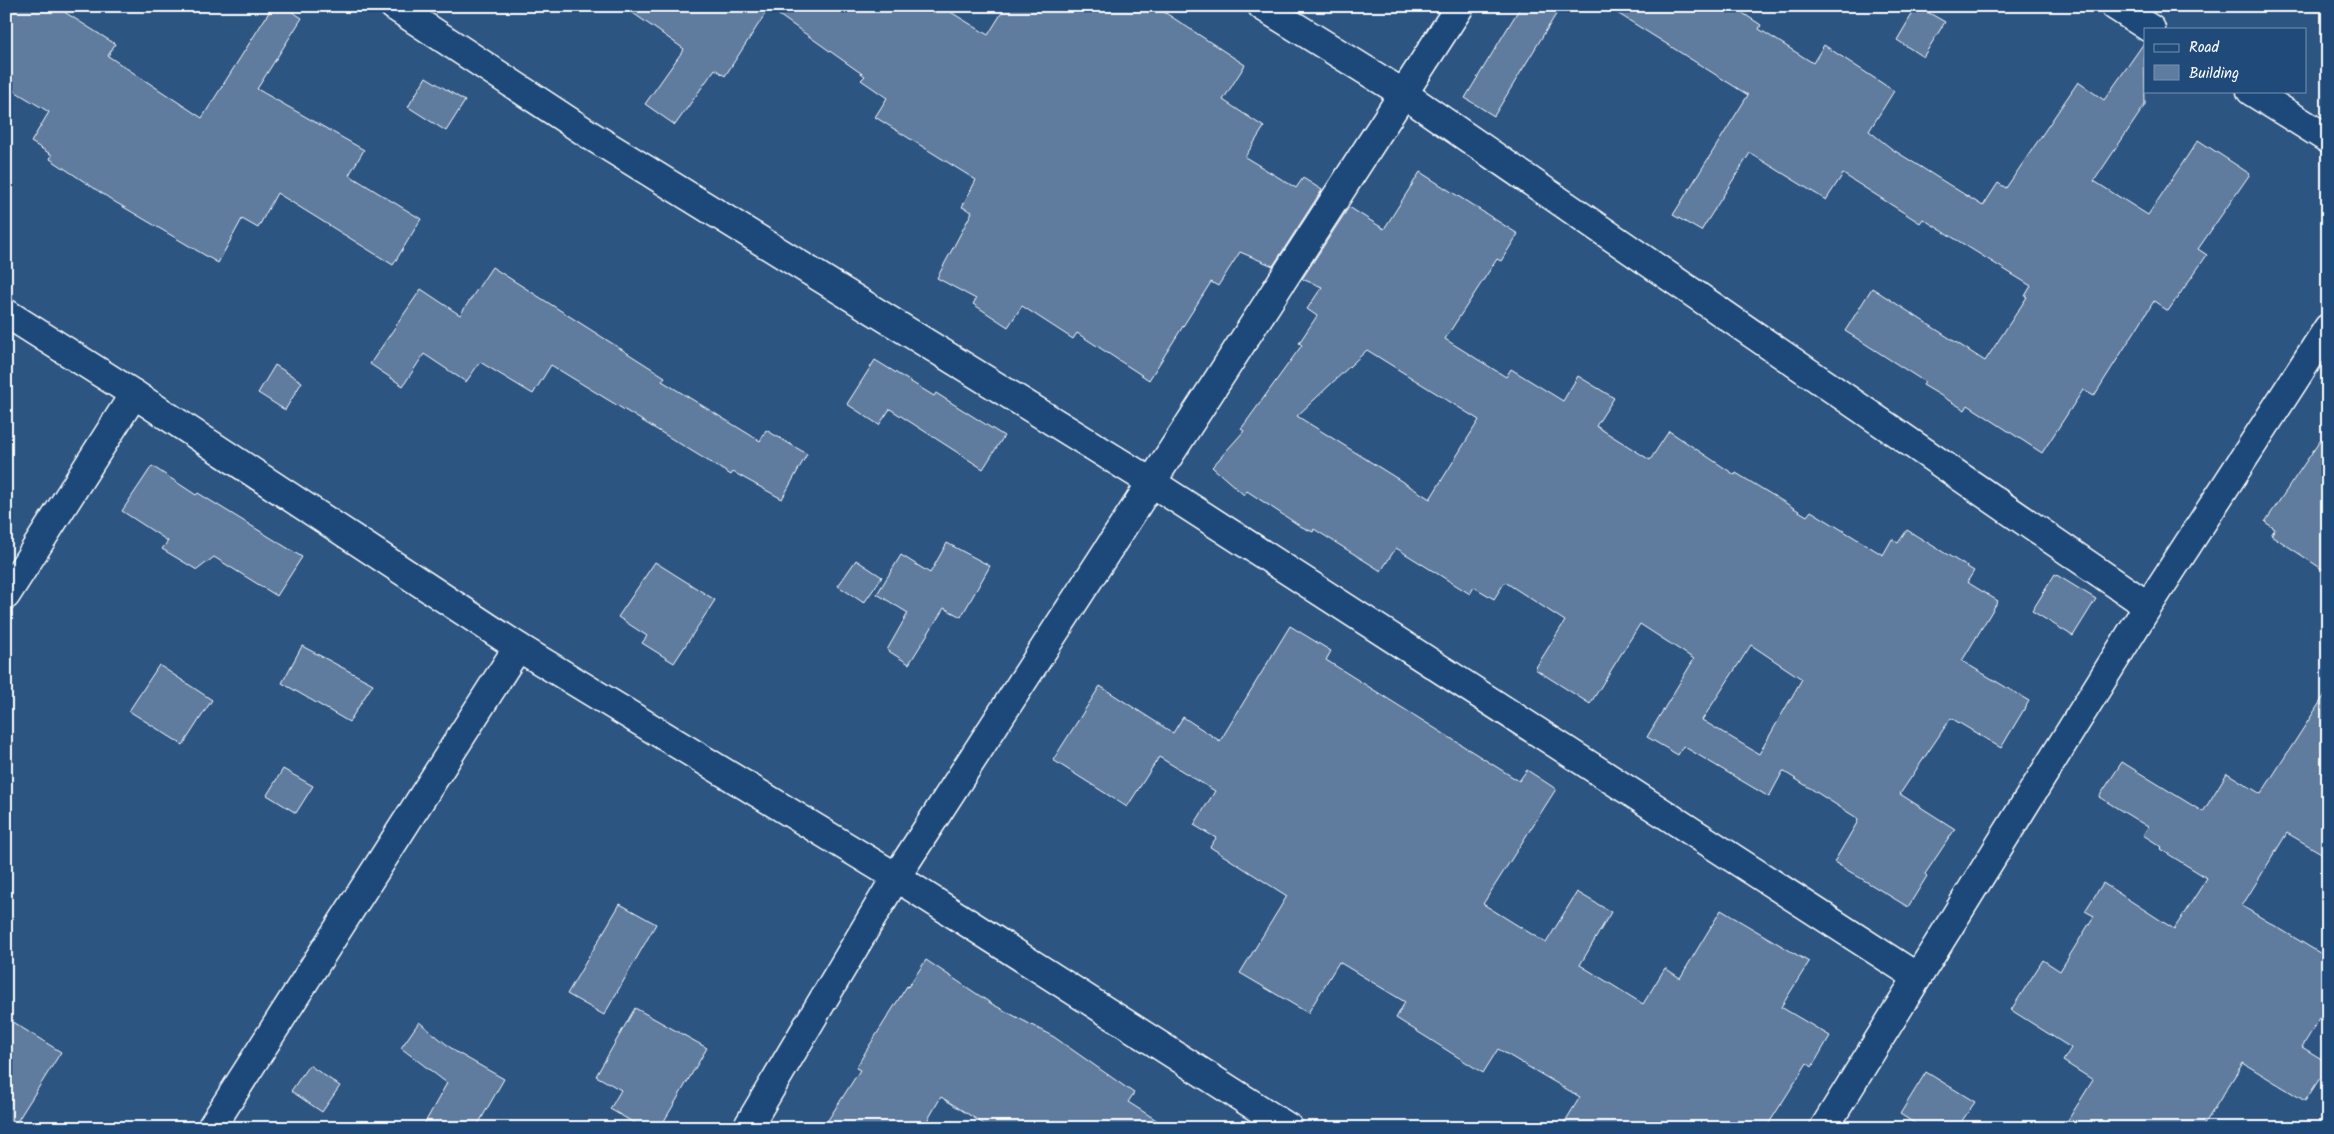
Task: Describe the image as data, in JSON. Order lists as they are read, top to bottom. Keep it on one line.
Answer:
{"legend":["Road","Building"]}
